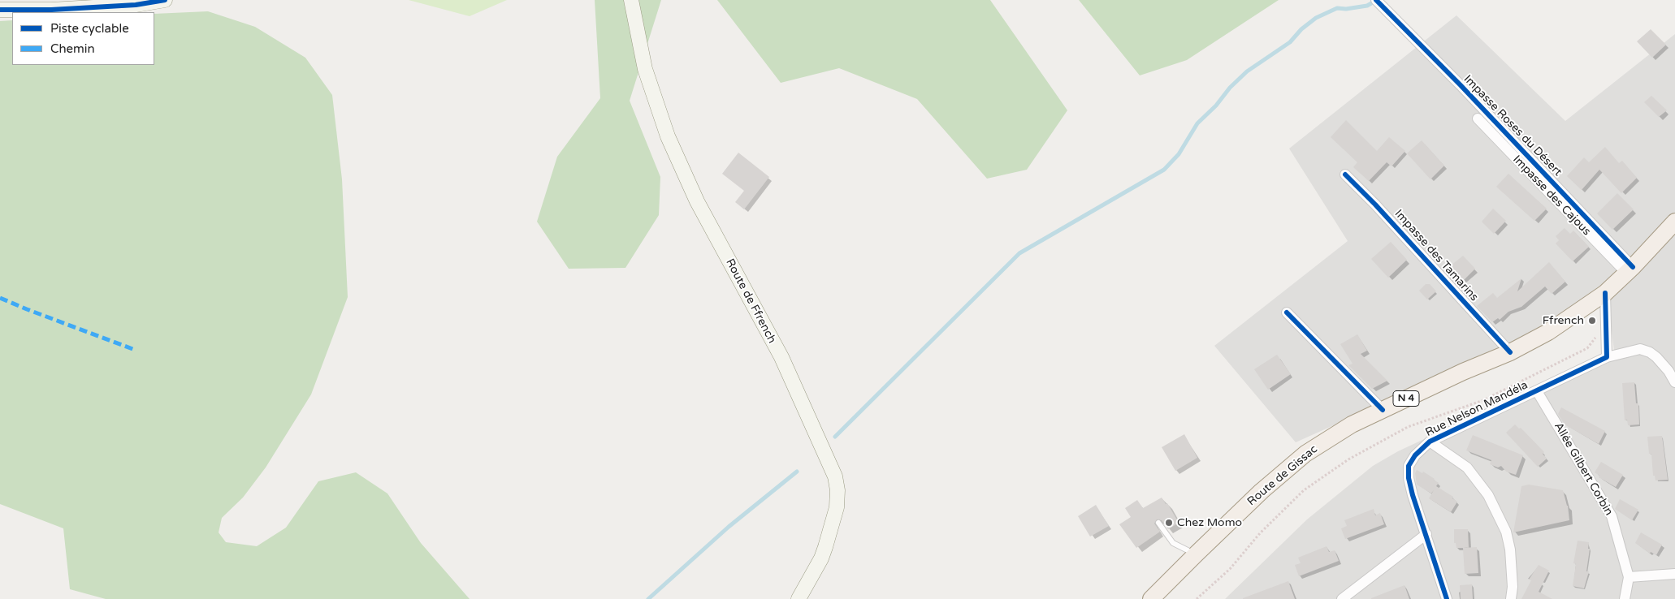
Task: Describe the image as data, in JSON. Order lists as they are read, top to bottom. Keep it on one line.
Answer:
{"streets":{"main road":["Route de Ffrench","N 4","Route de Gissac"],"street":["Impasse Roses du Désert","Impasse des Cajous","Impasse des Tamarins","Rue Nelson Mandéla","Allée Gilbert Corbin"]},"crossings":[["Impasse Roses du Désert","Impasse des Cajous"],["Impasse Roses du Désert","Route de Gissac"],["Impasse des Cajous","Route de Gissac"],["Impasse des Tamarins","Route de Gissac"],["Rue Nelson Mandéla","Allée Gilbert Corbin"]],"places":["Ffrench","Chez Momo"],"legend":["Piste cyclable","Chemin"]}
